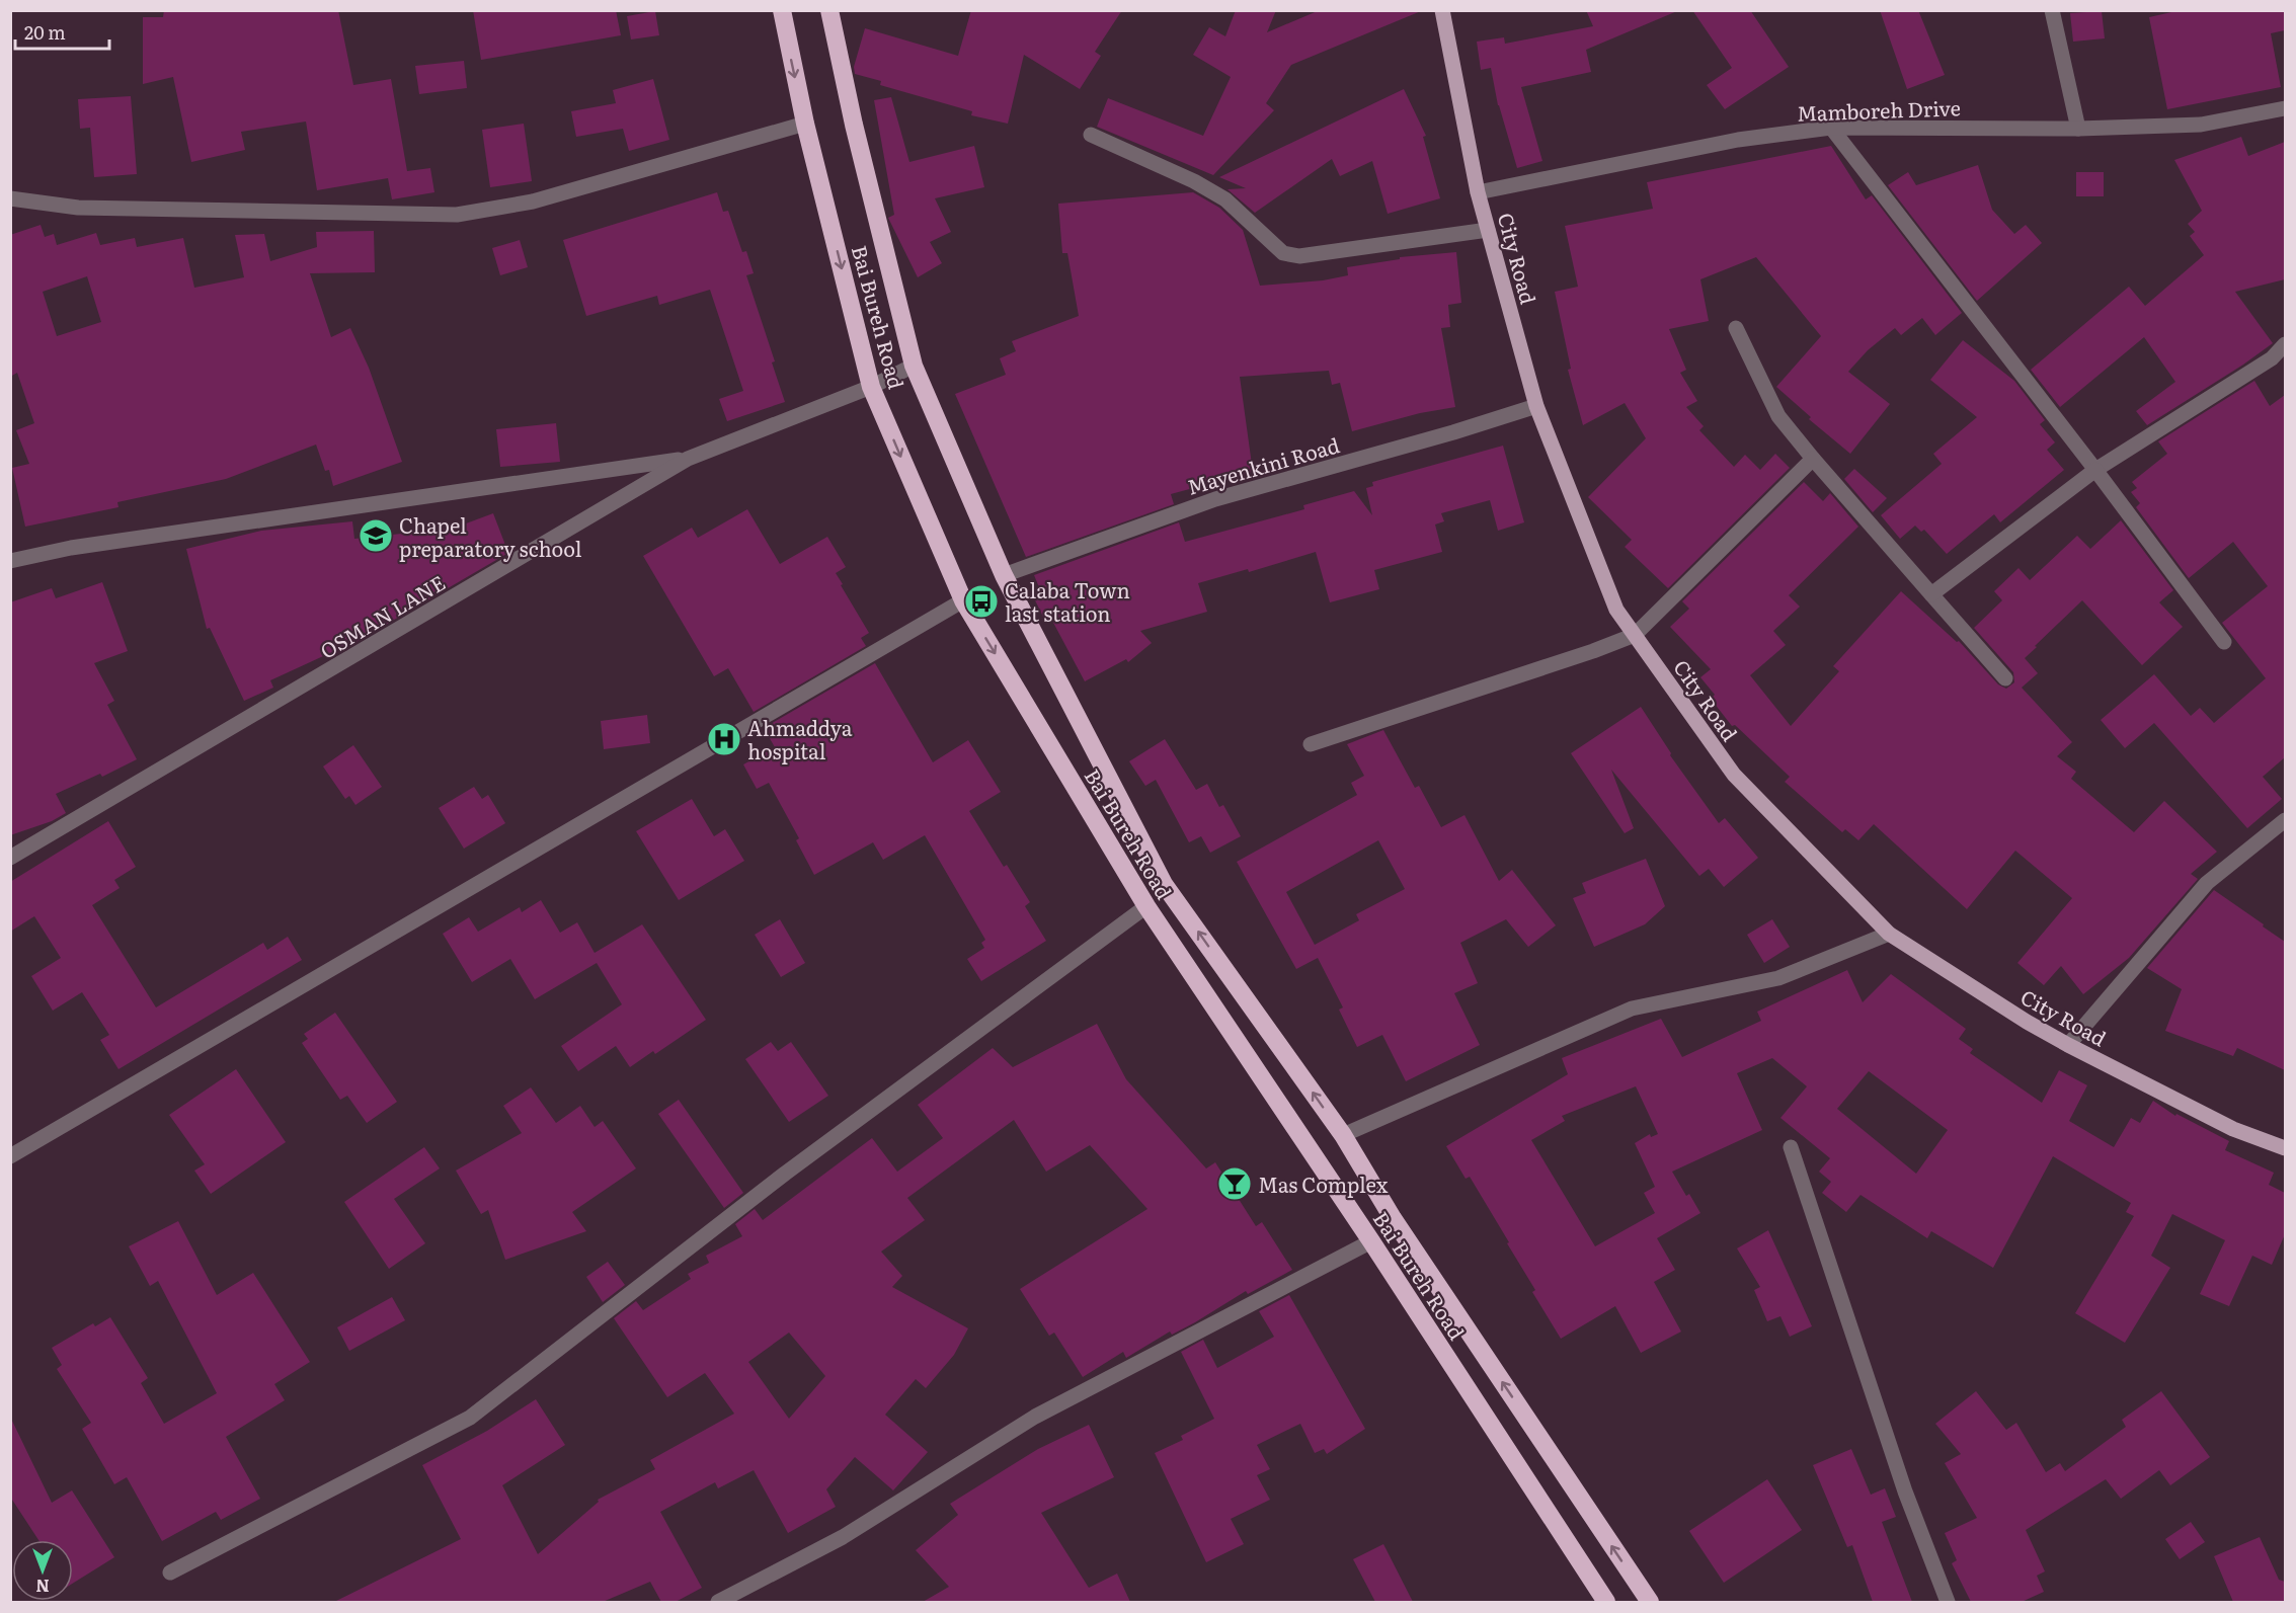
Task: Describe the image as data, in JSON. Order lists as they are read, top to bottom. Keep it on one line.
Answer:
{"streets":{"highway":["Bai Bureh Road"],"main road":["City Road"],"street":["Mamboreh Drive","Mayenkini Road","OSMAN LANE"]},"crossings":[["Mamboreh Drive","City Road"],["City Road","Mayenkini Road"],["Bai Bureh Road","Mayenkini Road"],["Bai Bureh Road","OSMAN LANE"]],"places":{"school or university":["Chapel preparatory school"],"bus stop":["Calaba Town last station"],"hospital":["Ahmaddya hospital"],"bar":["Mas Complex"]},"scale_bar":"20 m","north":"bottom"}
